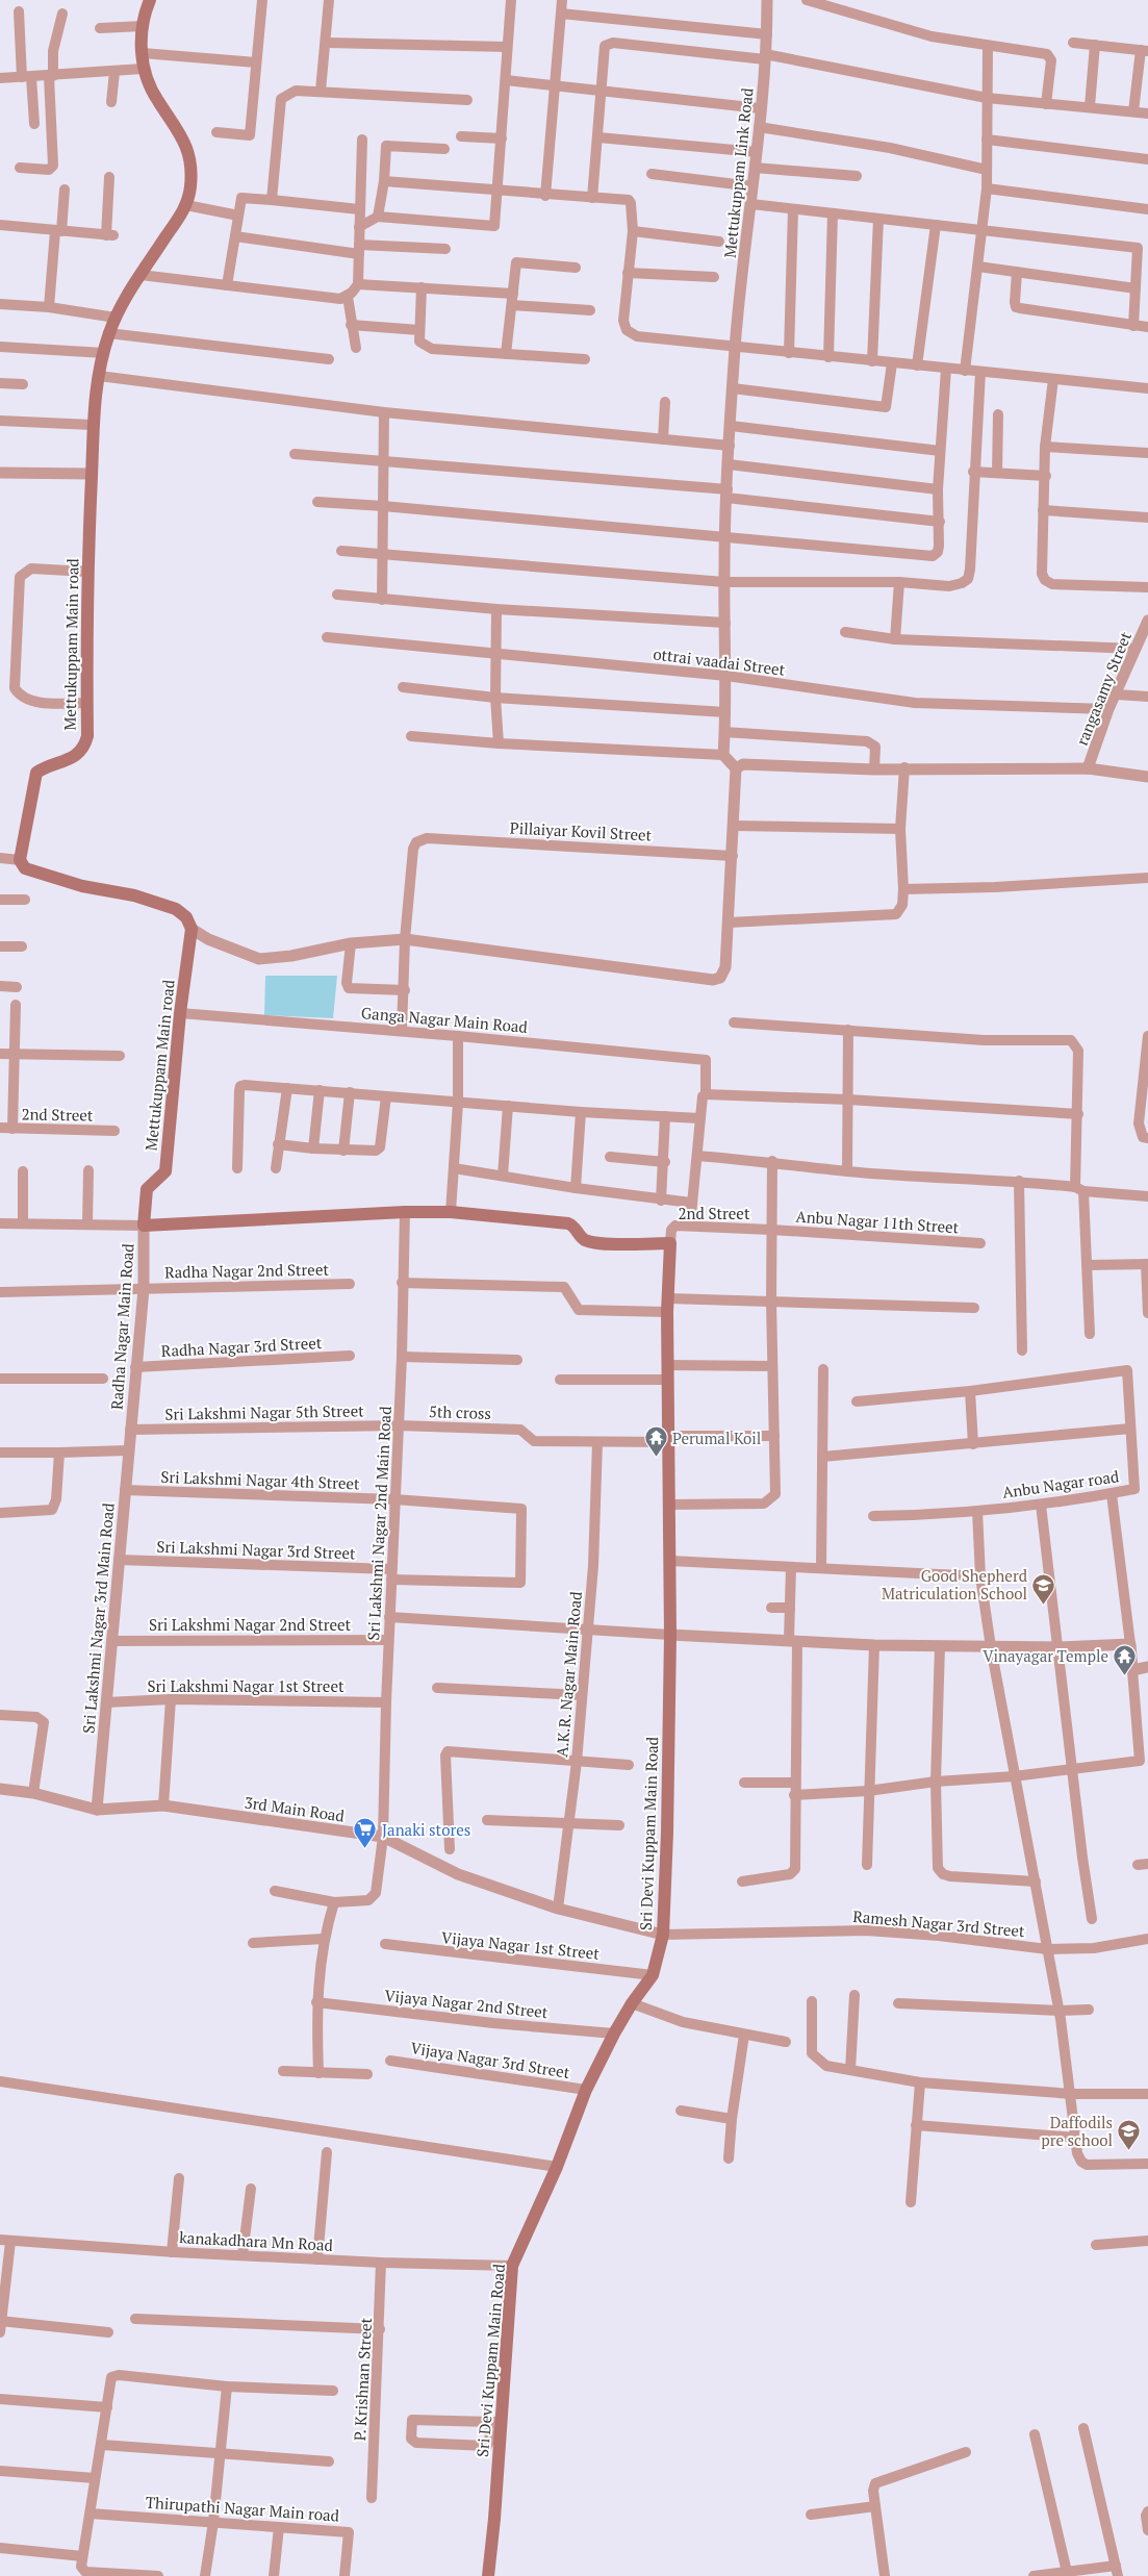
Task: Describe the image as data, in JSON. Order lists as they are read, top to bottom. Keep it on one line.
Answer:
{"streets":{"main road":["Mettukuppam Main road","Sri Devi Kuppam Main Road"],"street":["Mettukuppam Link Road","ottrai vaadai Street","rangasamy Street","Pillaiyar Kovil Street","Ganga Nagar Main Road","2nd Street","Anbu Nagar 11th Street","Radha Nagar 2nd Street","Radha Nagar Main Road","Radha Nagar 3rd Street","Sri Lakshmi Nagar 5th Street","5th cross","Sri Lakshmi Nagar 4th Street","Anbu Nagar road","Sri Lakshmi Nagar 2nd Main Road","Sri Lakshmi Nagar 3rd Street","Sri Lakshmi Nagar 3rd Main Road","Sri Lakshmi Nagar 2nd Street","A.K.R. Nagar Main Road","Sri Lakshmi Nagar 1st Street","3rd Main Road","Ramesh Nagar 3rd Street","Vijaya Nagar 1st Street","Vijaya Nagar 2nd Street","Vijaya Nagar 3rd Street","kanakadhara Mn Road","P. Krishnan Street","Thirupathi Nagar Main road"]},"crossings":[["Mettukuppam Link Road","ottrai vaadai Street"],["Mettukuppam Main road","Ganga Nagar Main Road"],["Mettukuppam Main road","Radha Nagar Main Road"],["ottrai vaadai Street","rangasamy Street"],["2nd Street","Anbu Nagar 11th Street"],["2nd Street","Sri Devi Kuppam Main Road"],["Radha Nagar 2nd Street","Radha Nagar Main Road"],["Radha Nagar Main Road","Radha Nagar 3rd Street"],["Radha Nagar Main Road","Sri Lakshmi Nagar 5th Street"],["Radha Nagar Main Road","Sri Lakshmi Nagar 3rd Main Road"],["Sri Lakshmi Nagar 5th Street","5th cross"],["Sri Lakshmi Nagar 5th Street","Sri Lakshmi Nagar 2nd Main Road"],["Sri Lakshmi Nagar 5th Street","Sri Lakshmi Nagar 3rd Main Road"],["5th cross","Sri Lakshmi Nagar 2nd Main Road"],["5th cross","A.K.R. Nagar Main Road"],["Sri Lakshmi Nagar 4th Street","Sri Lakshmi Nagar 2nd Main Road"],["Sri Lakshmi Nagar 4th Street","Sri Lakshmi Nagar 3rd Street"],["Sri Lakshmi Nagar 4th Street","Sri Lakshmi Nagar 3rd Main Road"],["Sri Lakshmi Nagar 2nd Main Road","Sri Lakshmi Nagar 3rd Street"],["Sri Lakshmi Nagar 2nd Main Road","Sri Lakshmi Nagar 2nd Street"],["Sri Lakshmi Nagar 2nd Main Road","Sri Lakshmi Nagar 1st Street"],["Sri Lakshmi Nagar 2nd Main Road","3rd Main Road"],["Sri Lakshmi Nagar 3rd Street","Sri Lakshmi Nagar 3rd Main Road"],["Sri Lakshmi Nagar 3rd Main Road","Sri Lakshmi Nagar 2nd Street"],["Sri Lakshmi Nagar 3rd Main Road","Sri Lakshmi Nagar 1st Street"],["Sri Lakshmi Nagar 3rd Main Road","3rd Main Road"],["A.K.R. Nagar Main Road","3rd Main Road"],["3rd Main Road","Sri Devi Kuppam Main Road"],["3rd Main Road","Ramesh Nagar 3rd Street"],["Sri Devi Kuppam Main Road","Ramesh Nagar 3rd Street"],["Sri Devi Kuppam Main Road","Vijaya Nagar 1st Street"],["Sri Devi Kuppam Main Road","Vijaya Nagar 2nd Street"],["Sri Devi Kuppam Main Road","Vijaya Nagar 3rd Street"],["Sri Devi Kuppam Main Road","kanakadhara Mn Road"],["kanakadhara Mn Road","P. Krishnan Street"]],"places":{"temple":["Perumal Koil","Vinayagar Temple"],"school or university":["Good Shepherd Matriculation School","Daffodils pre school"],"supermarket":["Janaki stores"]}}
